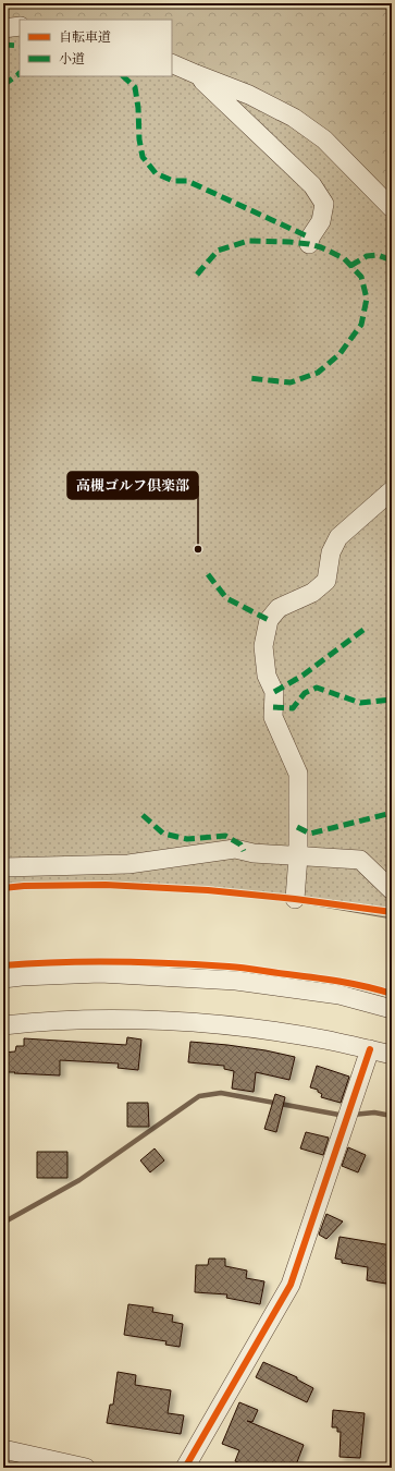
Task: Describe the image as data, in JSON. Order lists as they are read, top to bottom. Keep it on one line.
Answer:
{"places":["高槻ゴルフ倶楽部"],"legend":["自転車道","小道"]}
